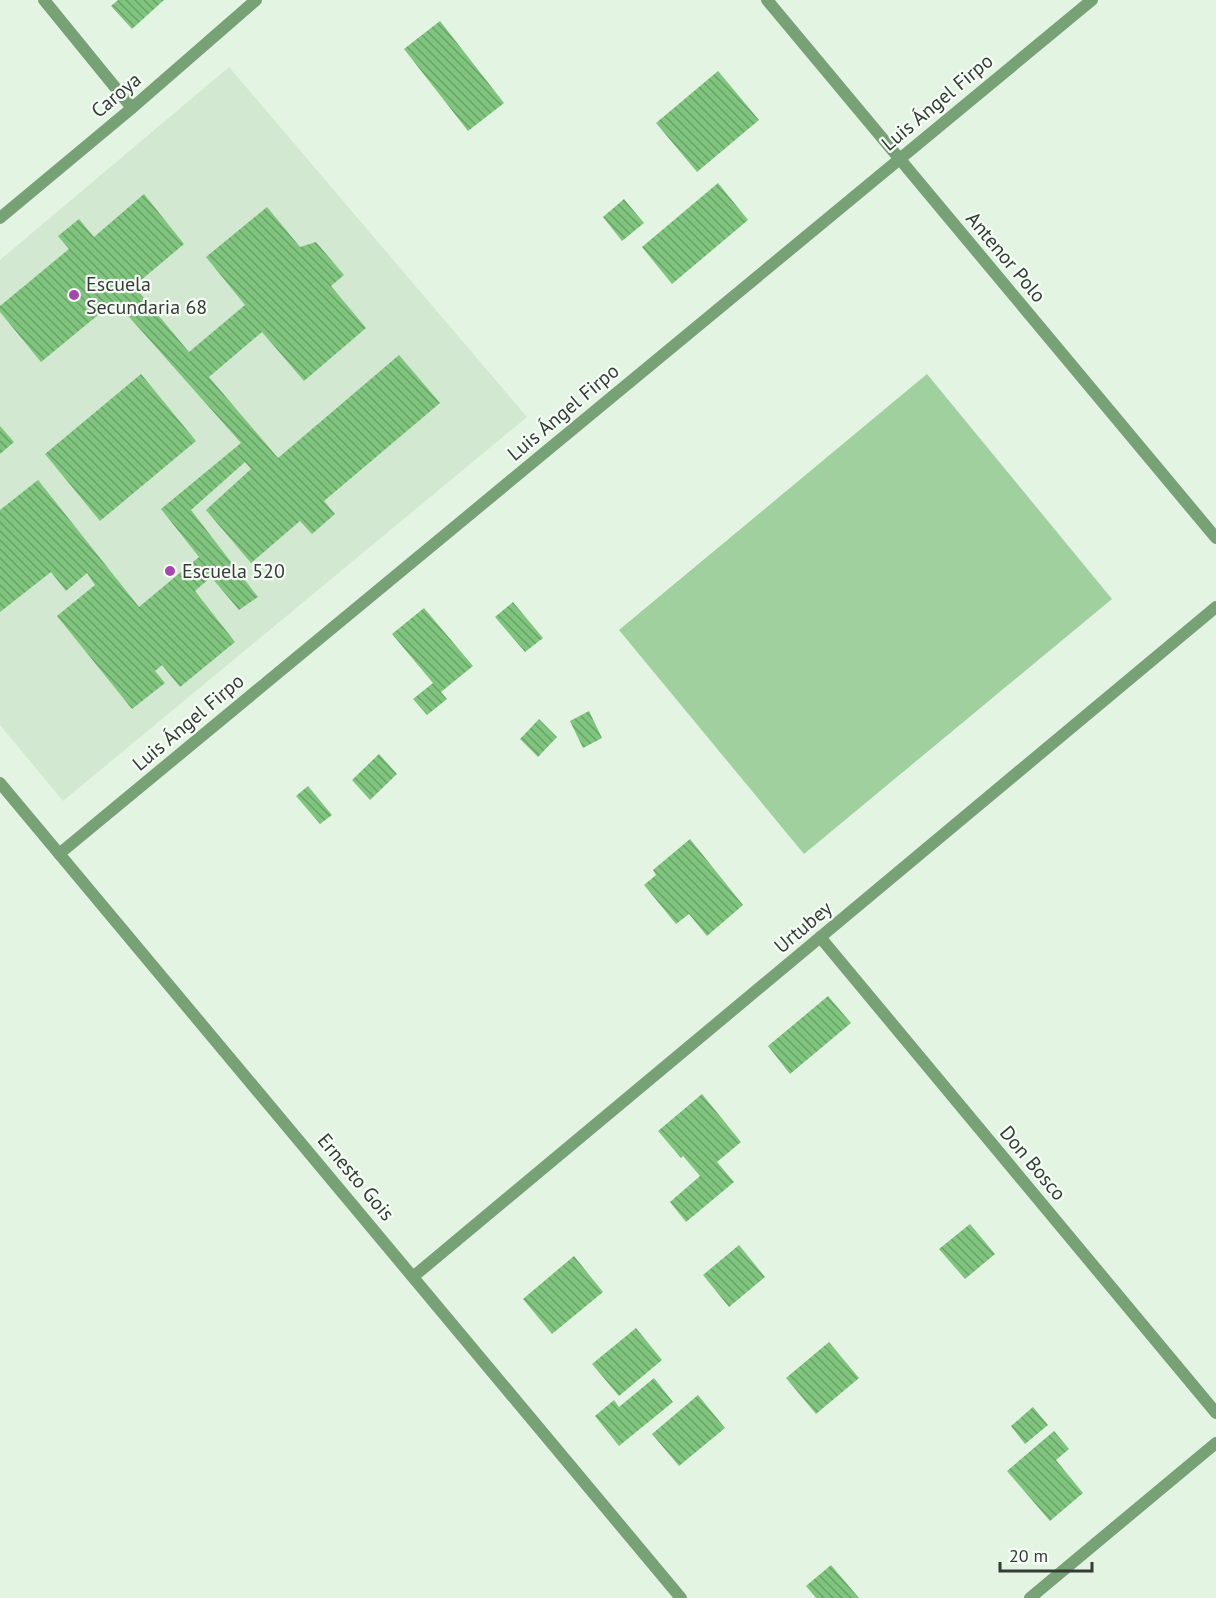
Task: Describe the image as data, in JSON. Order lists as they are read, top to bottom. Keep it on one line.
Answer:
{"streets":{"street":["Caroya","Luis Ángel Firpo","Antenor Polo","Urtubey","Don Bosco","Ernesto Gois"]},"crossings":[["Luis Ángel Firpo","Antenor Polo"],["Luis Ángel Firpo","Ernesto Gois"],["Urtubey","Don Bosco"],["Urtubey","Ernesto Gois"]],"places":["Escuela Secundaria 68","Escuela 520"],"scale_bar":"20 m"}
